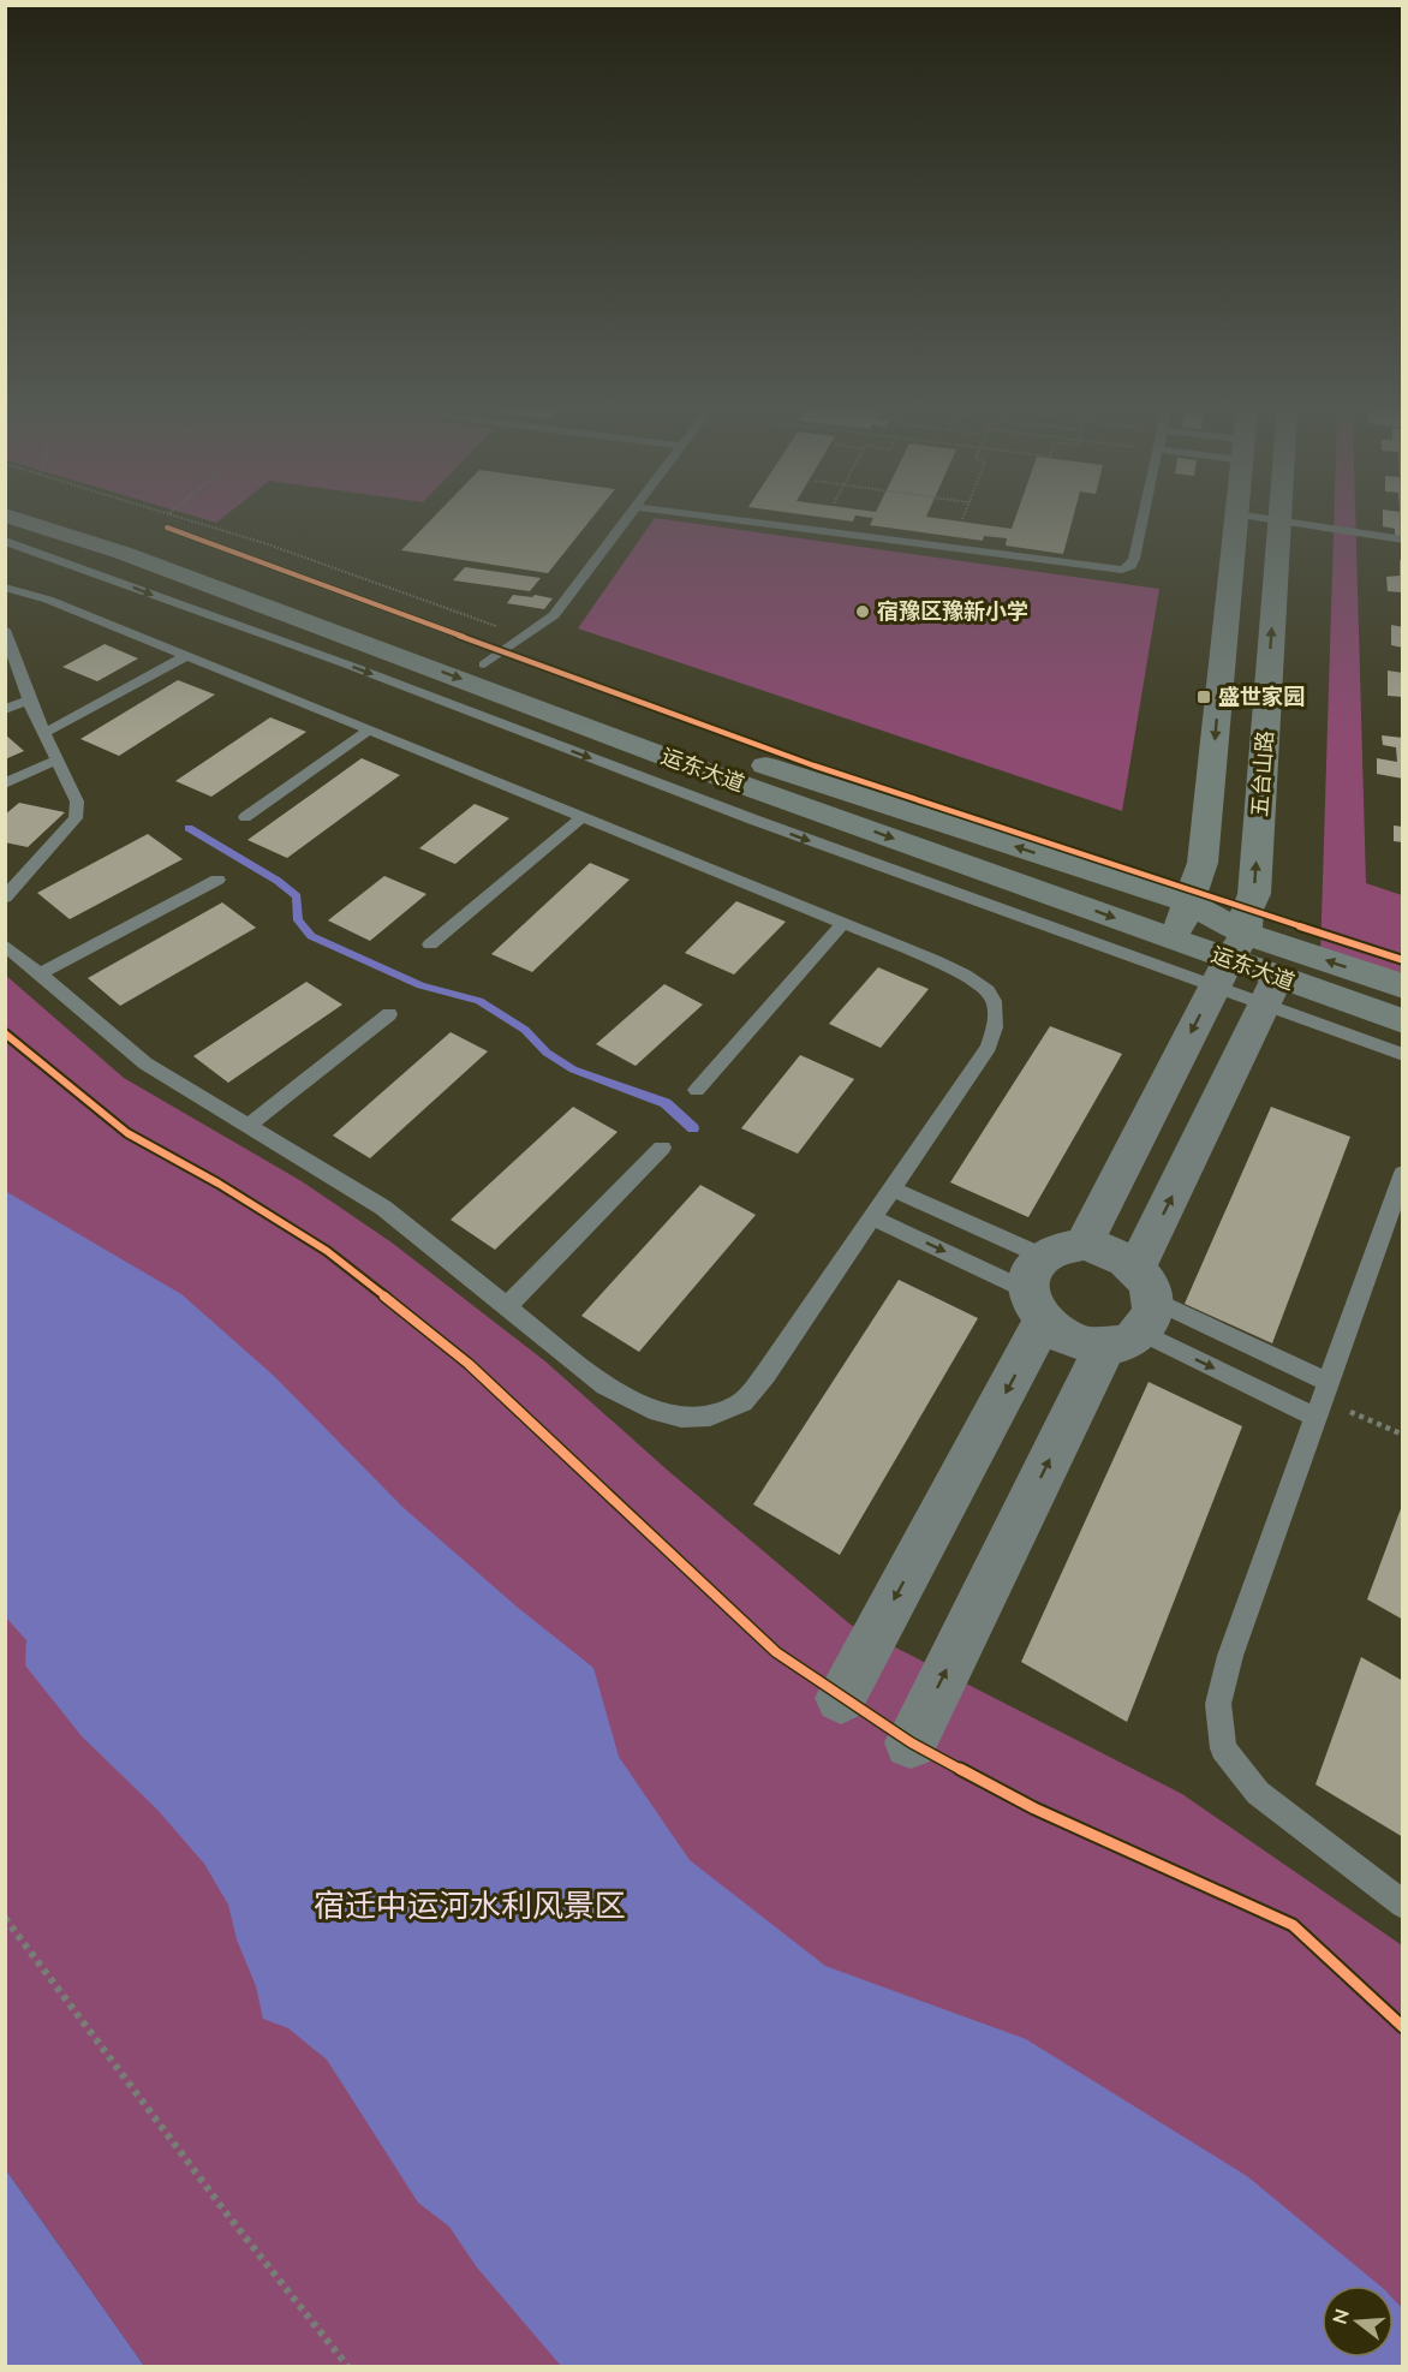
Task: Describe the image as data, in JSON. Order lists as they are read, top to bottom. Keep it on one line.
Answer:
{"streets":{"main road":["运东大道","五台山路"]},"crossings":[["运东大道","五台山路"]],"parks":["宿迁中运河水利风景区"],"places":{"other":["宿豫区豫新小学"],"transit":["盛世家园"]},"north":"left"}
